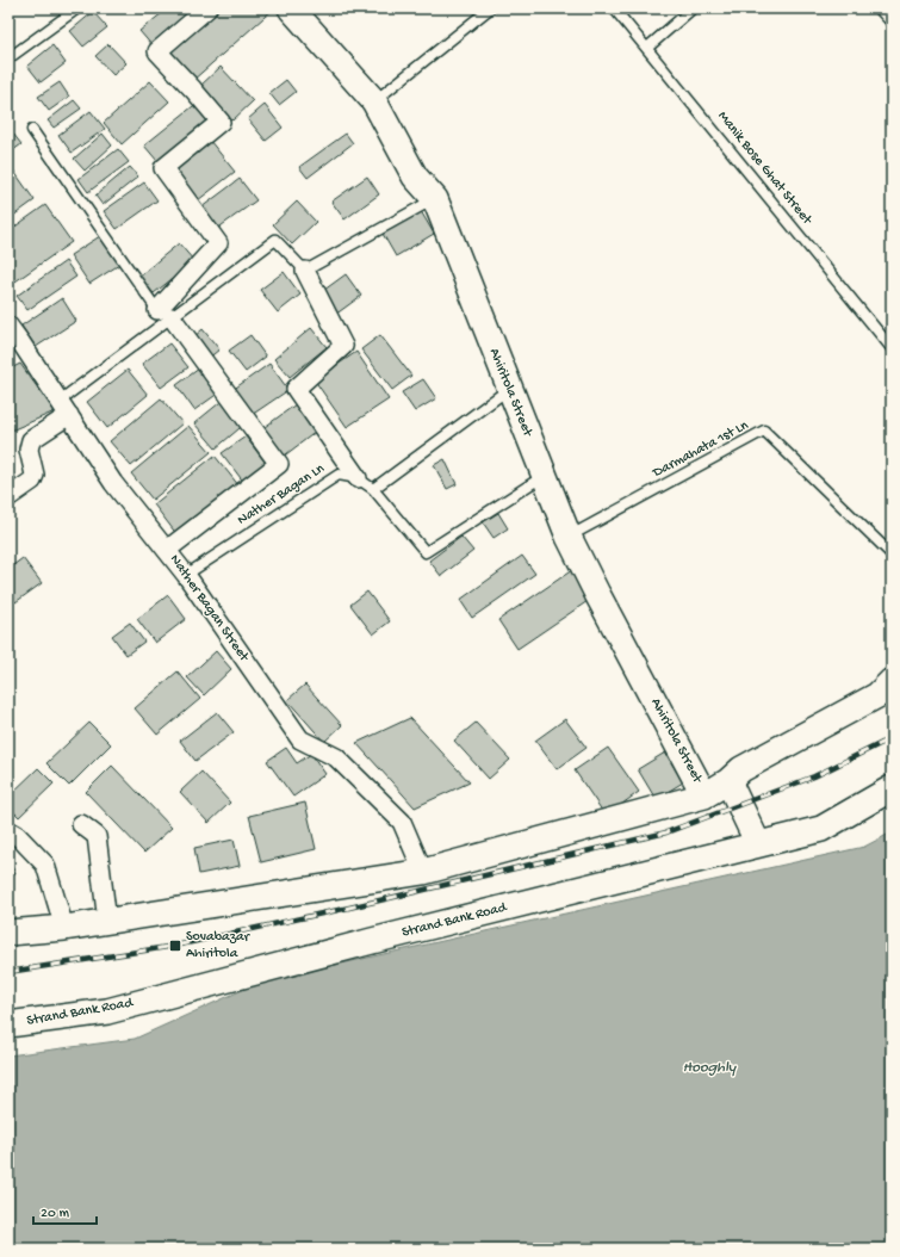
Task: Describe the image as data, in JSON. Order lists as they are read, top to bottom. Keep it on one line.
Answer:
{"streets":{"main road":["Ahiritola Street","Strand Bank Road"],"street":["Nather Bagan Street"],"lane":["Manik Bose Ghat Street","Darmahata 1st Ln","Nather Bagan Ln"]},"crossings":[["Ahiritola Street","Darmahata 1st Ln"],["Nather Bagan Ln","Nather Bagan Street"]],"water":["Hooghly"],"places":{"transit":["Sovabazar Ahiritola"]},"scale_bar":"20 m"}
